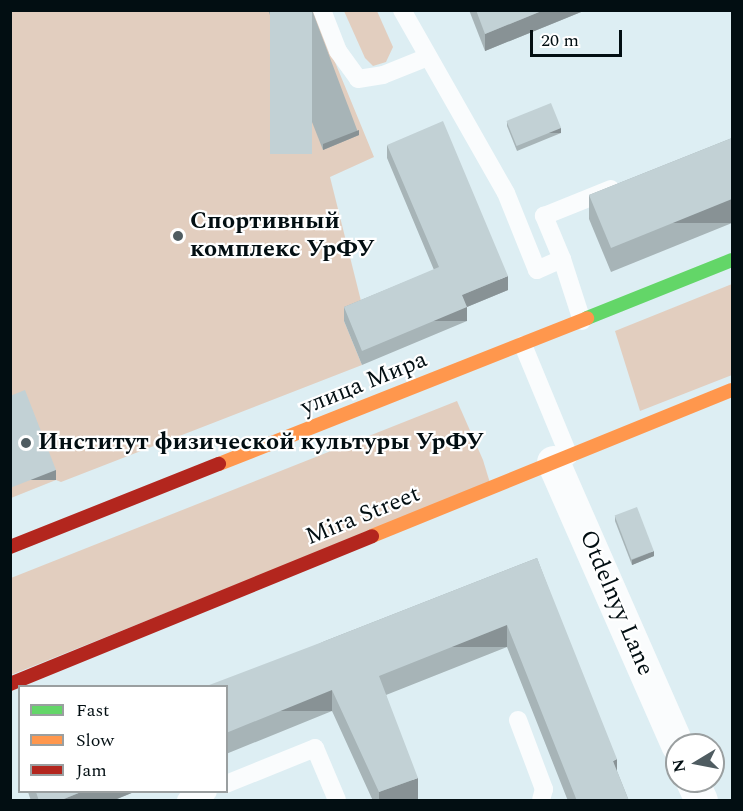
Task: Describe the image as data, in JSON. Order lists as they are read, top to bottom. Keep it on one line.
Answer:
{"streets":{"street":["улица Мира","Mira Street","Otdelnyy Lane"]},"crossings":[["Mira Street","Otdelnyy Lane"]],"places":["Спортивный комплекс УрФУ","Институт физической культуры УрФУ"],"legend":["Fast","Slow","Jam"],"scale_bar":"20 m","north":"left"}
